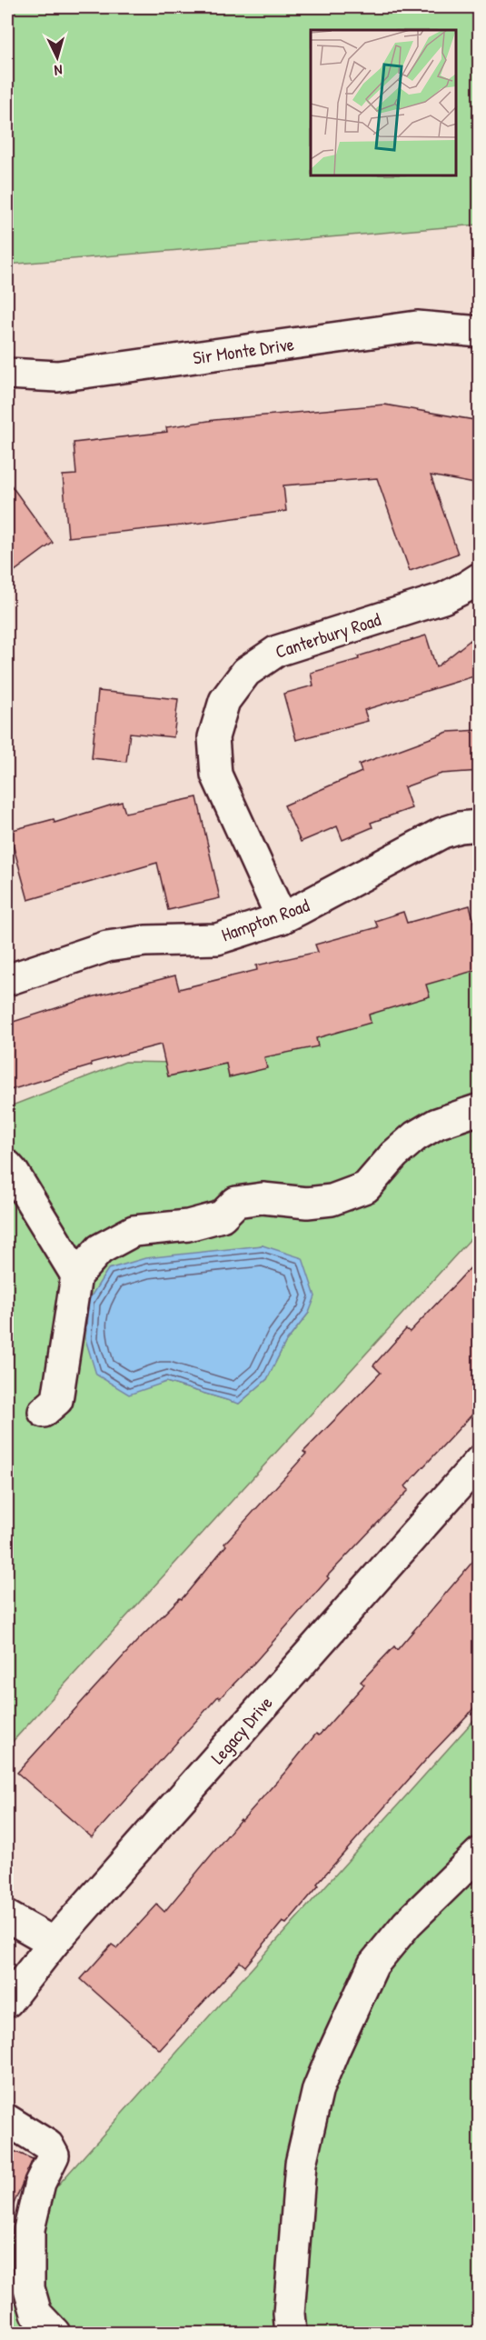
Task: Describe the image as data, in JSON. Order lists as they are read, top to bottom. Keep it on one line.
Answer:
{"streets":{"street":["Sir Monte Drive","Canterbury Road","Hampton Road","Legacy Drive"]},"crossings":[["Canterbury Road","Hampton Road"]],"north":"bottom"}
